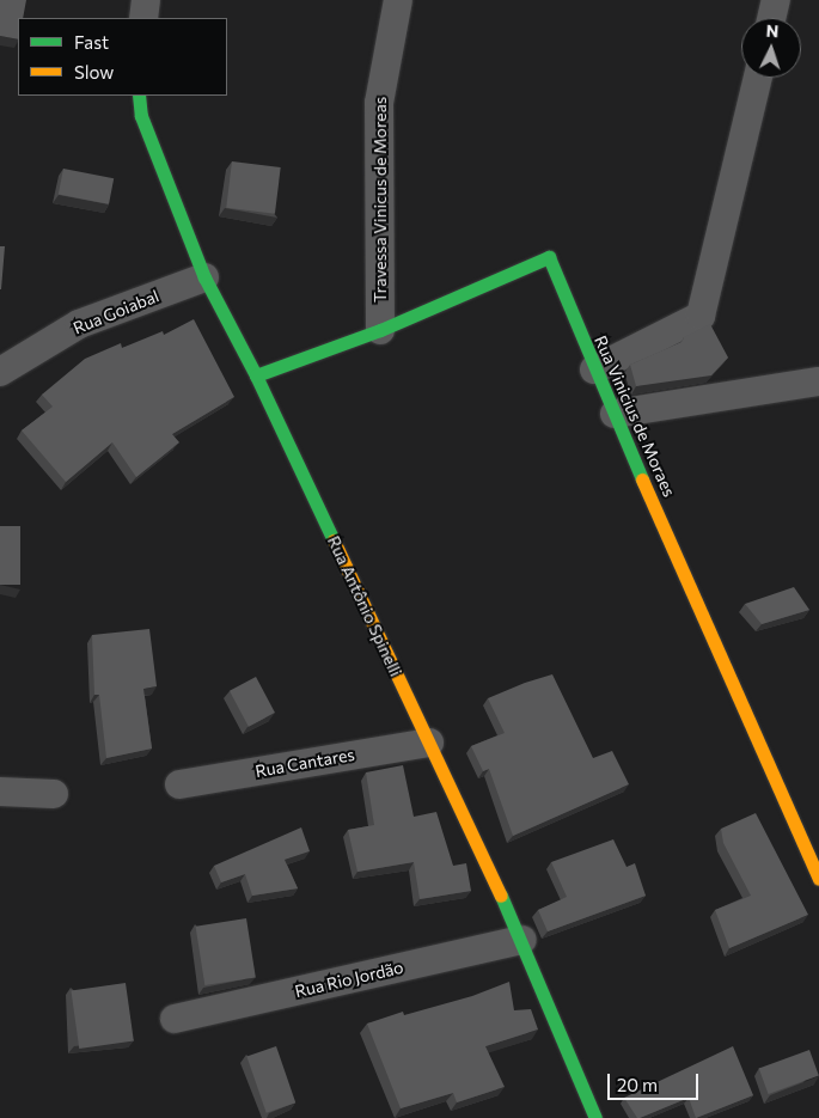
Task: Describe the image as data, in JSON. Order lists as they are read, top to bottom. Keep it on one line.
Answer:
{"streets":{"street":["Travessa Vinicus de Moreas","Rua Goiabal","Rua Vinicius de Moraes","Rua Antônio Spinelli","Rua Cantares","Rua Rio Jordão"]},"crossings":[["Travessa Vinicus de Moreas","Rua Vinicius de Moraes"],["Rua Goiabal","Rua Antônio Spinelli"],["Rua Vinicius de Moraes","Rua Antônio Spinelli"],["Rua Antônio Spinelli","Rua Cantares"],["Rua Antônio Spinelli","Rua Rio Jordão"]],"legend":["Fast","Slow"],"scale_bar":"20 m","north":"top"}
